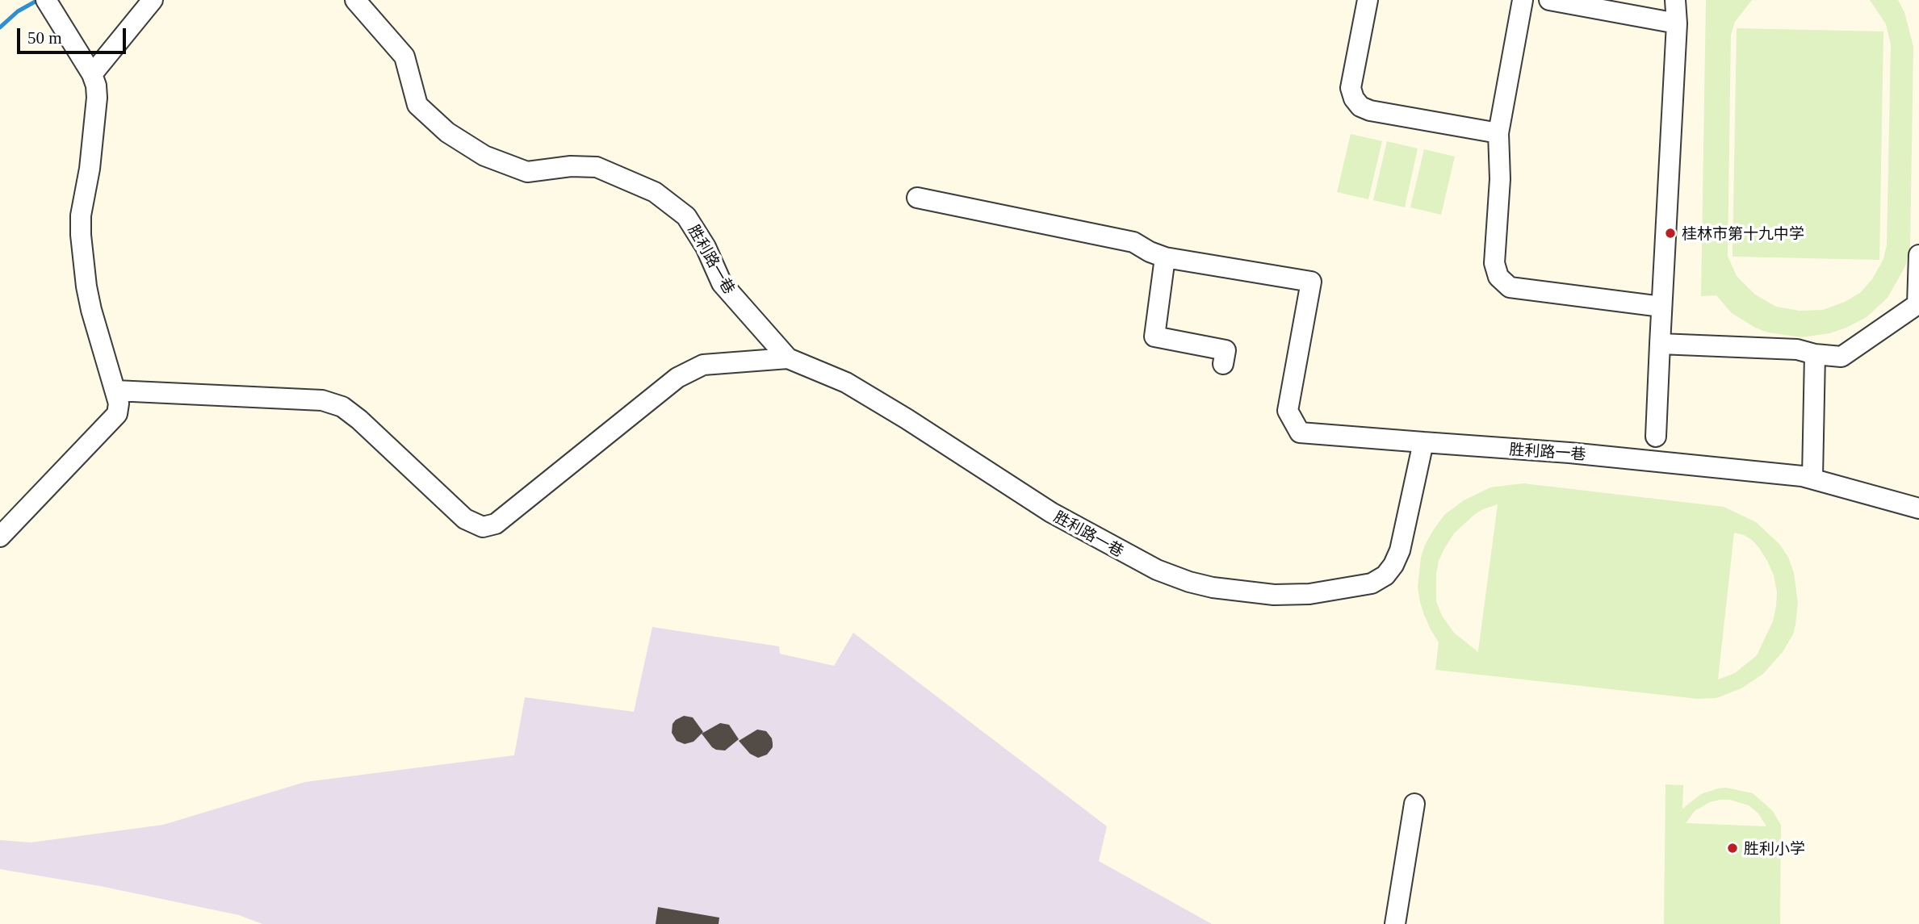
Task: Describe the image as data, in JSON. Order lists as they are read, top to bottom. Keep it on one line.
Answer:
{"streets":{"street":["胜利路一巷"]},"places":["桂林市第十九中学","胜利小学"],"scale_bar":"50 m"}
